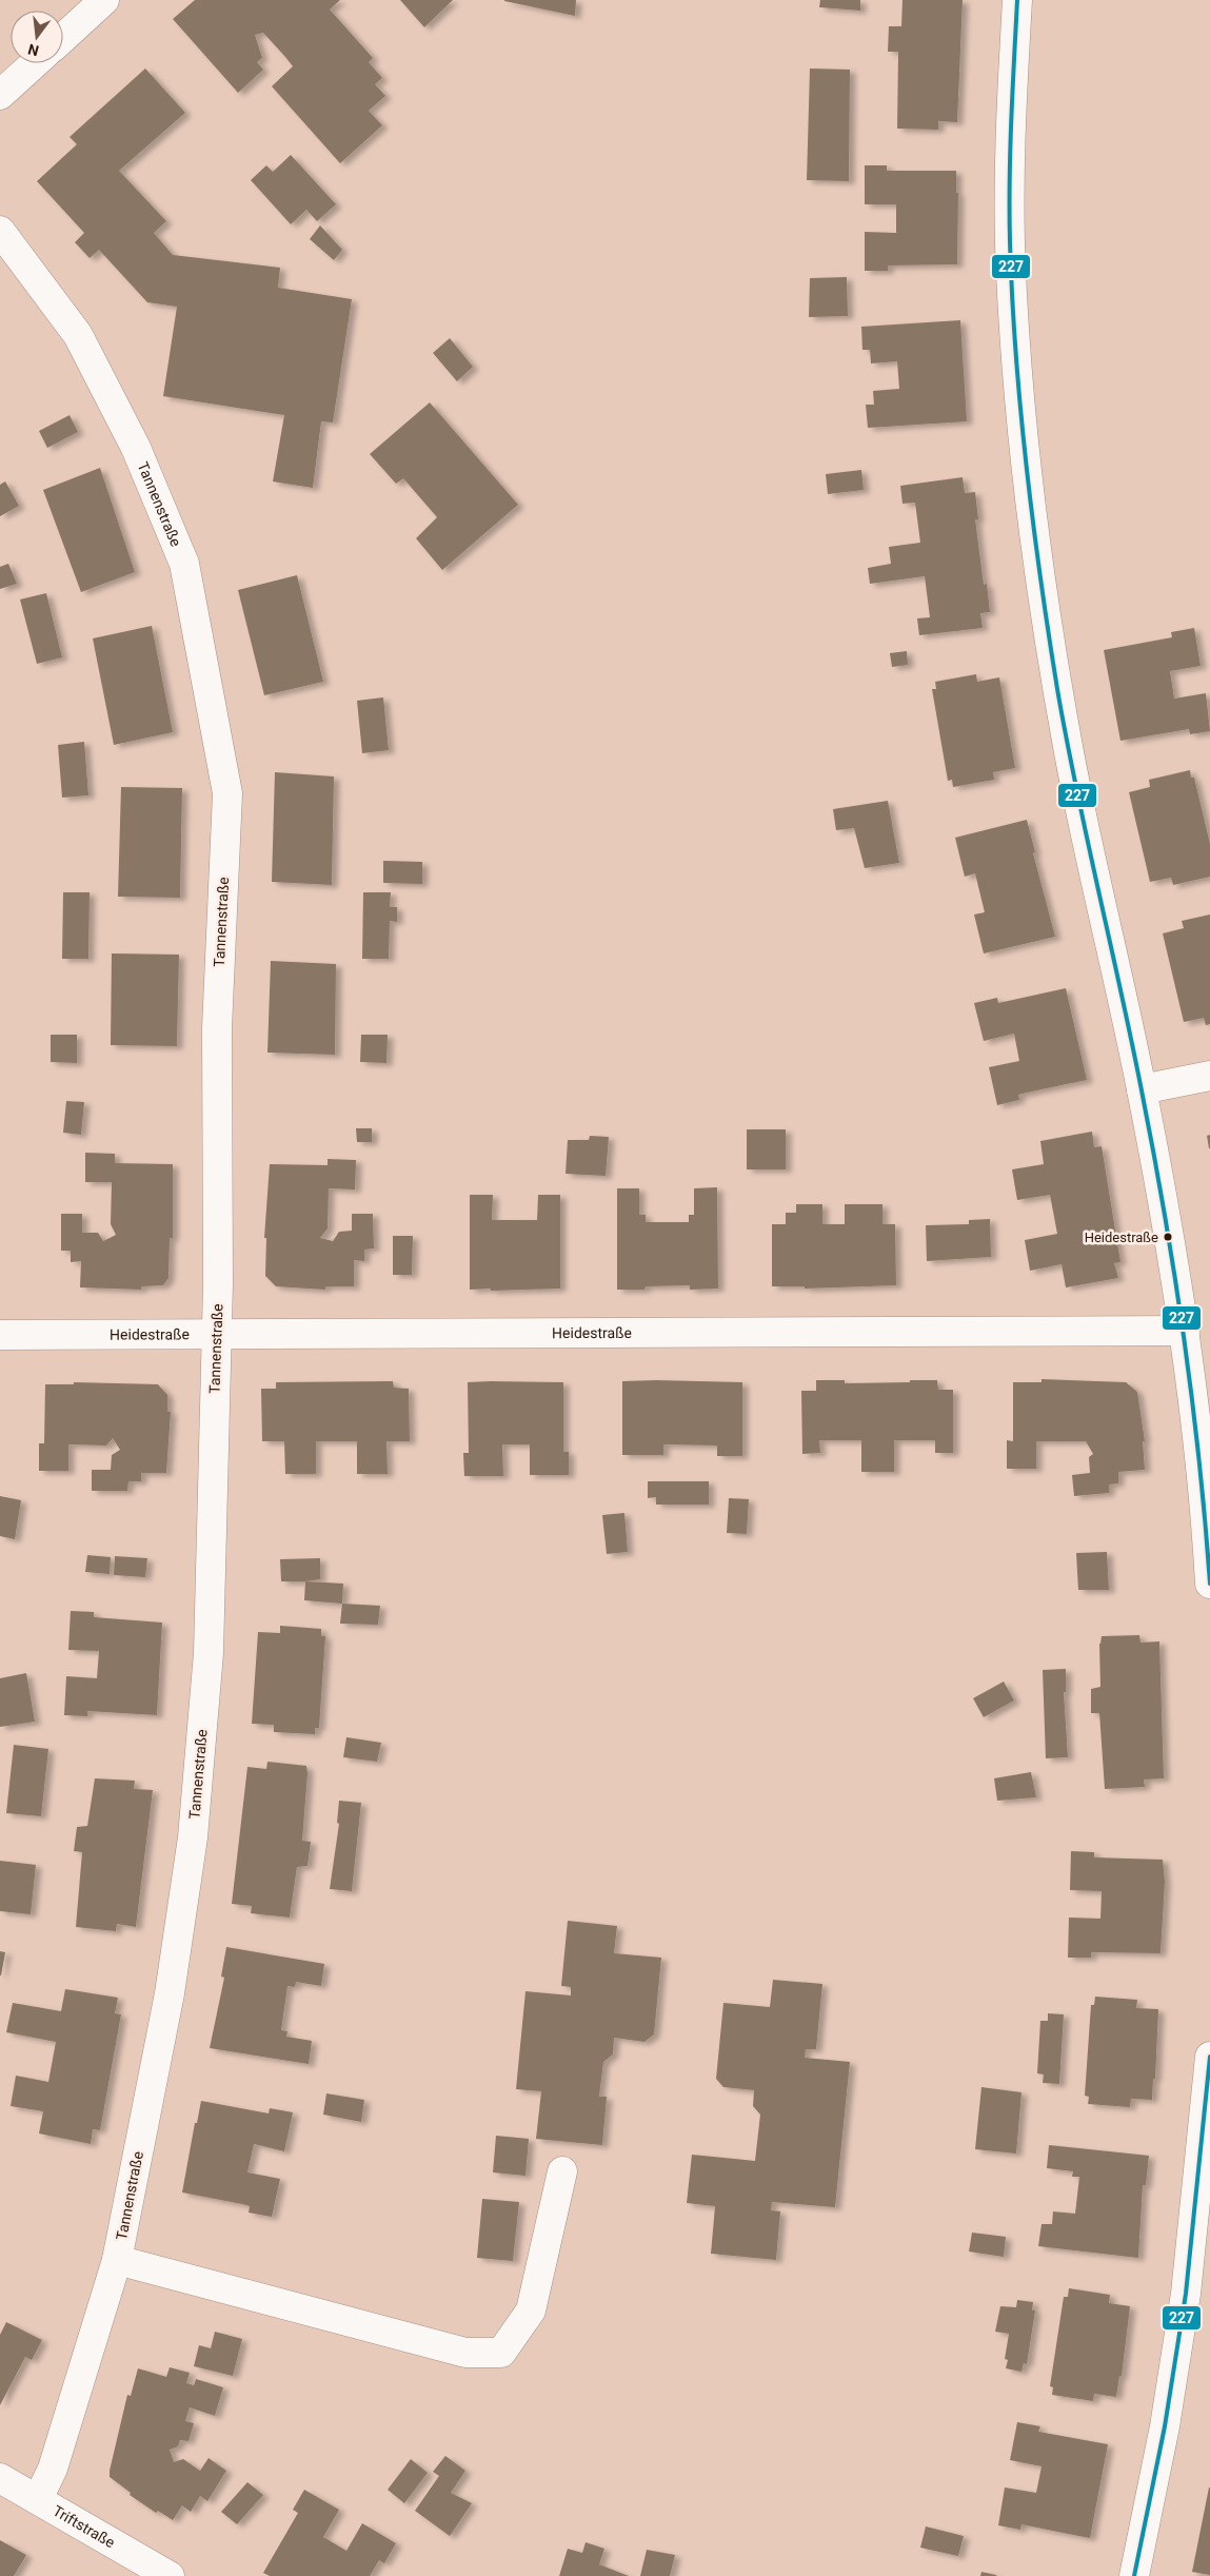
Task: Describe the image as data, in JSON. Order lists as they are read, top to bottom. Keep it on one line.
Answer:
{"streets":{"street":["Tannenstraße","Heidestraße","Triftstraße"]},"crossings":[["Tannenstraße","Heidestraße"],["Tannenstraße","Triftstraße"]],"places":["Heidestraße"],"lines":["transit line 227"],"north":"bottom"}
